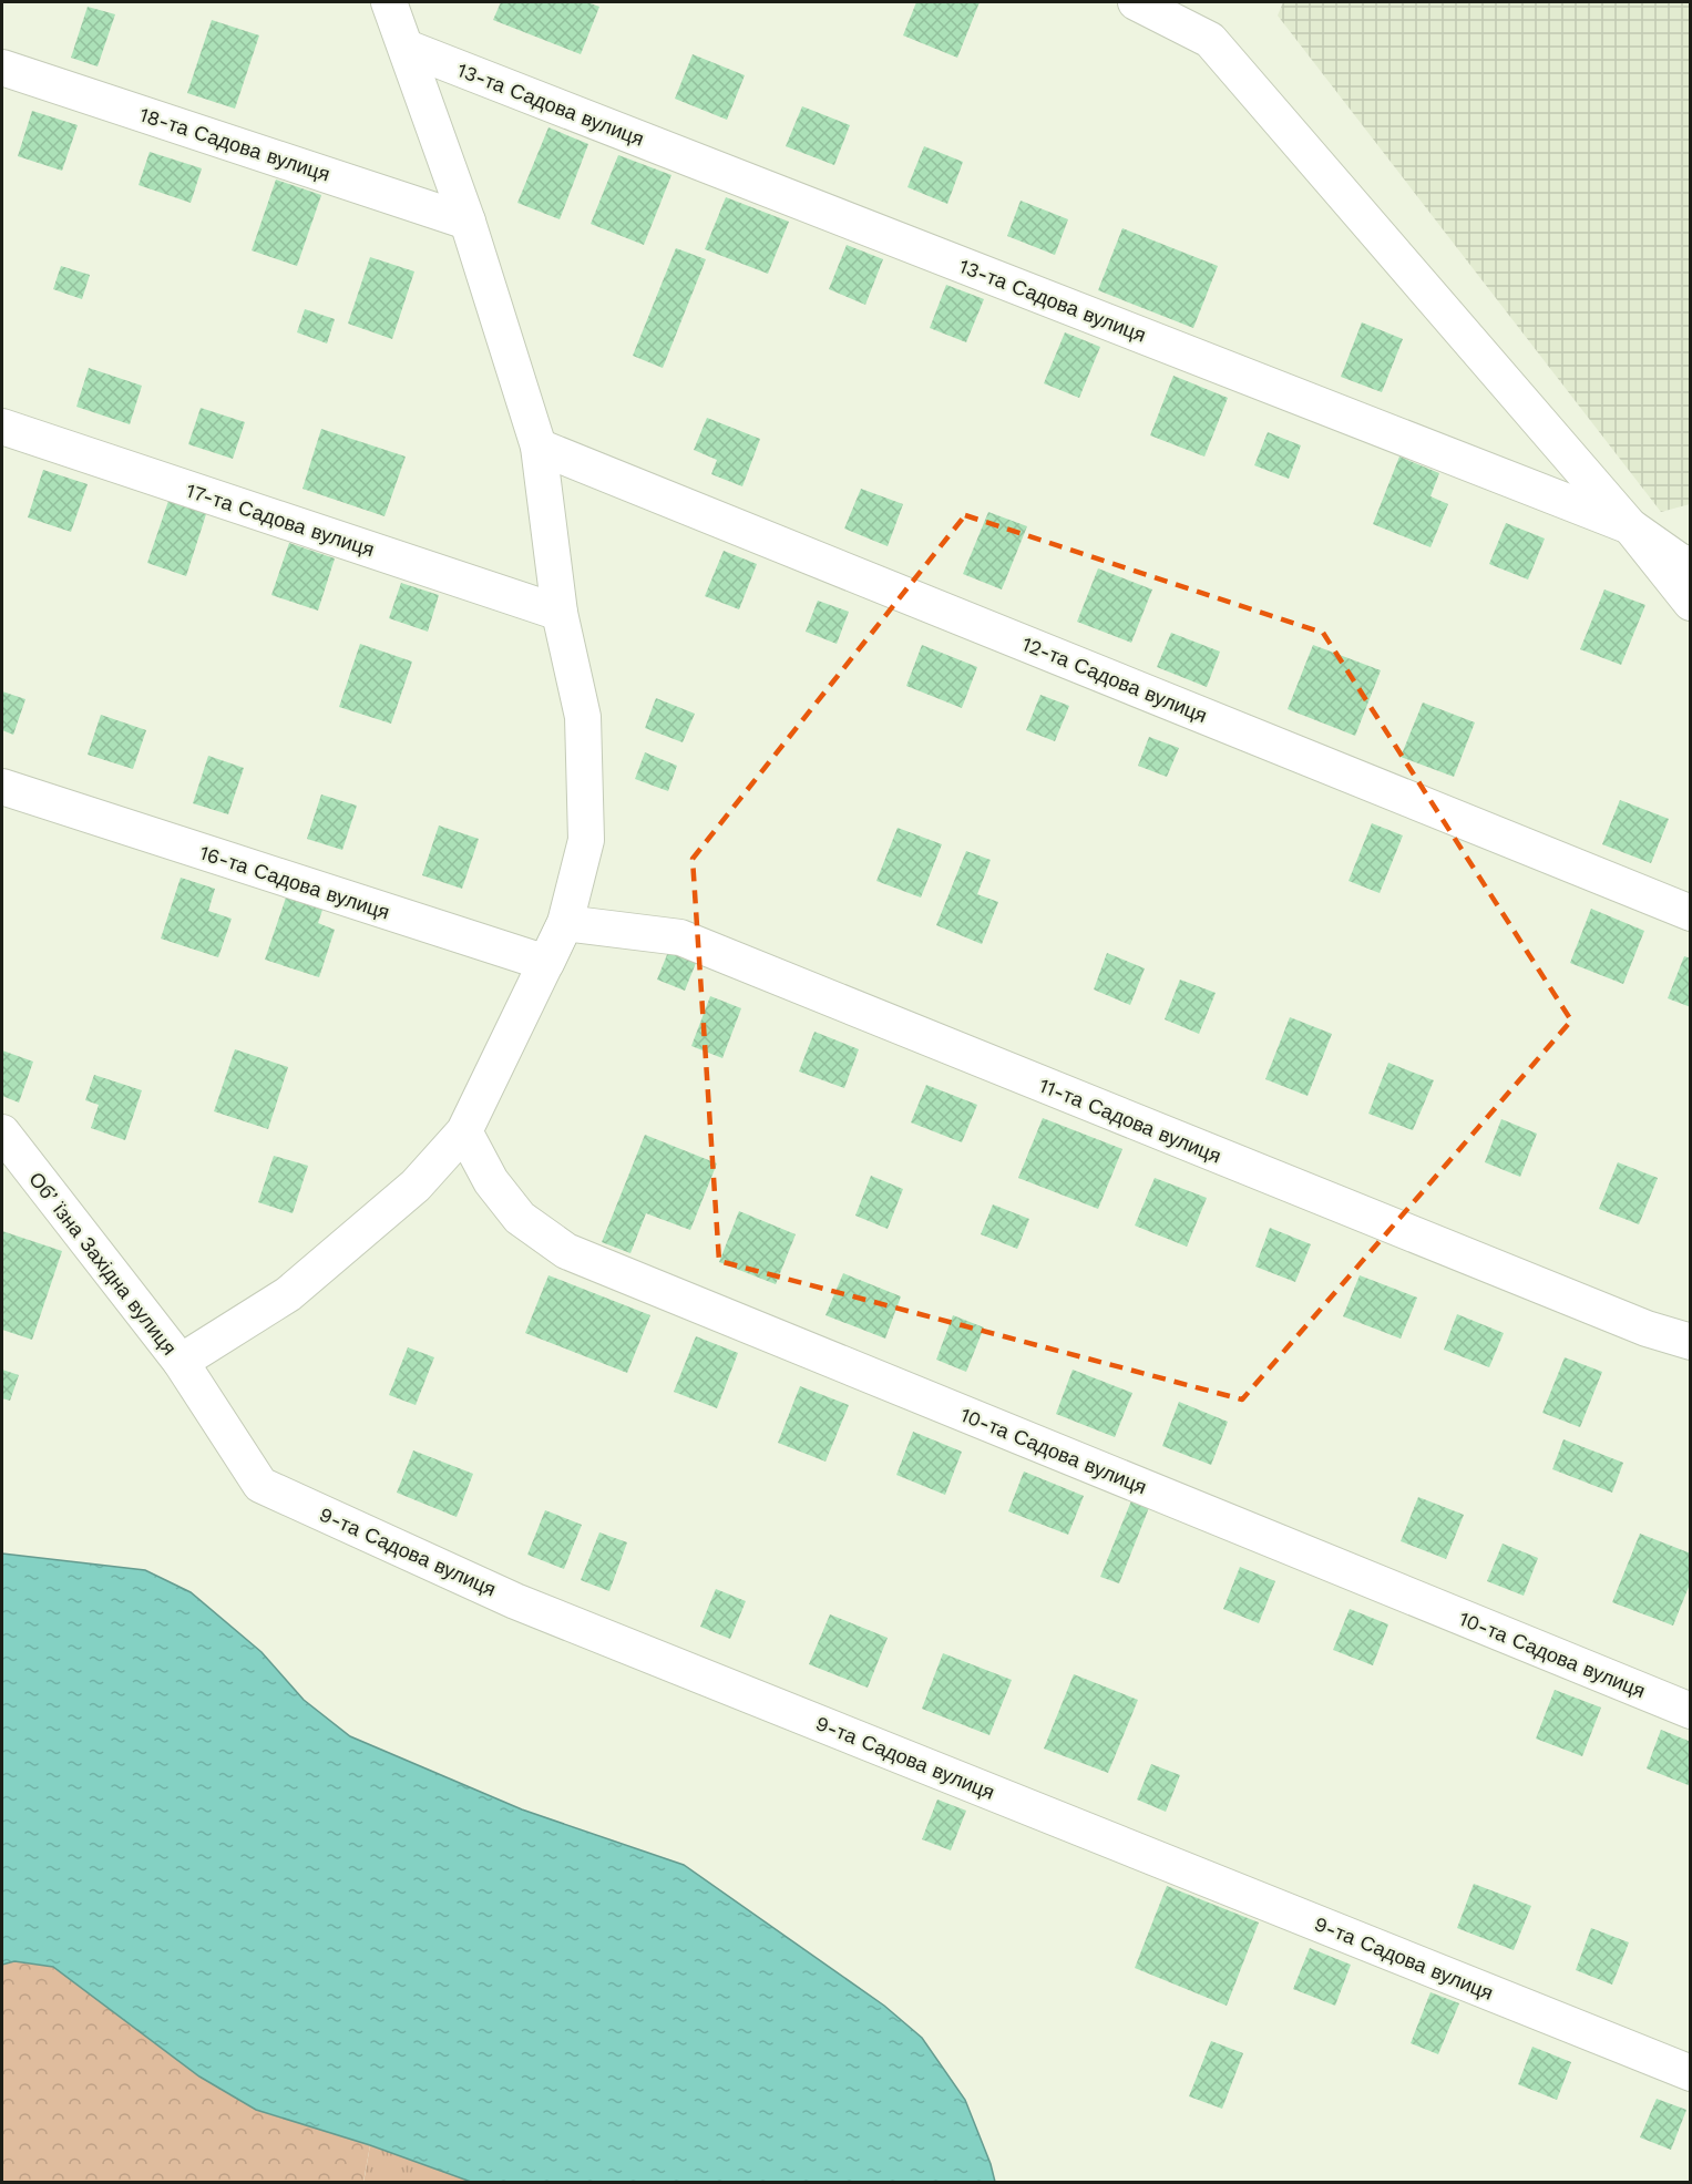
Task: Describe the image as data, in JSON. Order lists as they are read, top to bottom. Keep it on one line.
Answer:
{"streets":{"street":["13-та Садова вулиця","18-та Садова вулиця","17-та Садова вулиця","12-та Садова вулиця","16-та Садова вулиця","11-та Садова вулиця","Обʼїзна Західна вулиця","10-та Садова вулиця","9-та Садова вулиця"]},"crossings":[["Обʼїзна Західна вулиця","9-та Садова вулиця"]]}
